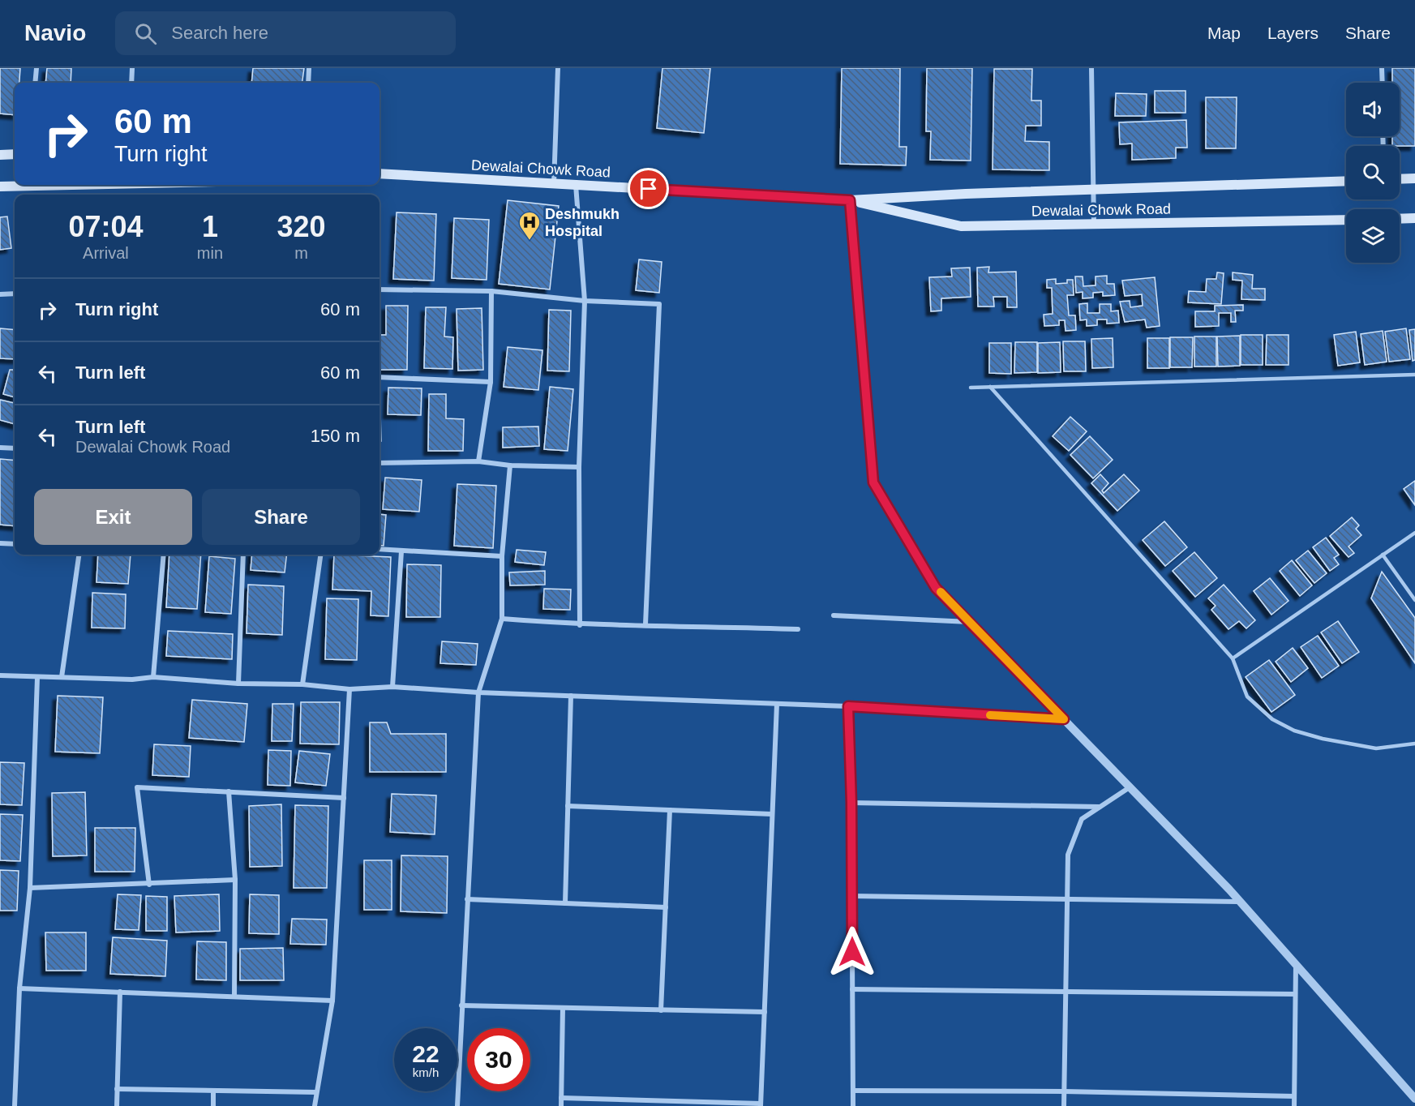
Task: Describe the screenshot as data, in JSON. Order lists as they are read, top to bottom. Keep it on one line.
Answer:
{"streets":{"main road":["Dewalai Chowk Road"]},"places":{"hospital":["Deshmukh Hospital"]},"page":{"header":"Navio","search":"Search here","nav":["Map","Layers","Share"],"turn":["60 m","Turn right"],"eta":["07:04","Arrival","1","min","320","m"],"list":[{"name":"Turn right","value":"60 m"},{"name":"Turn left","value":"60 m"},{"name":"Turn left","note":"Dewalai Chowk Road","value":"150 m"}],"buttons":["Exit","Share"],"speed":"22 km/h","limit":"30"}}
